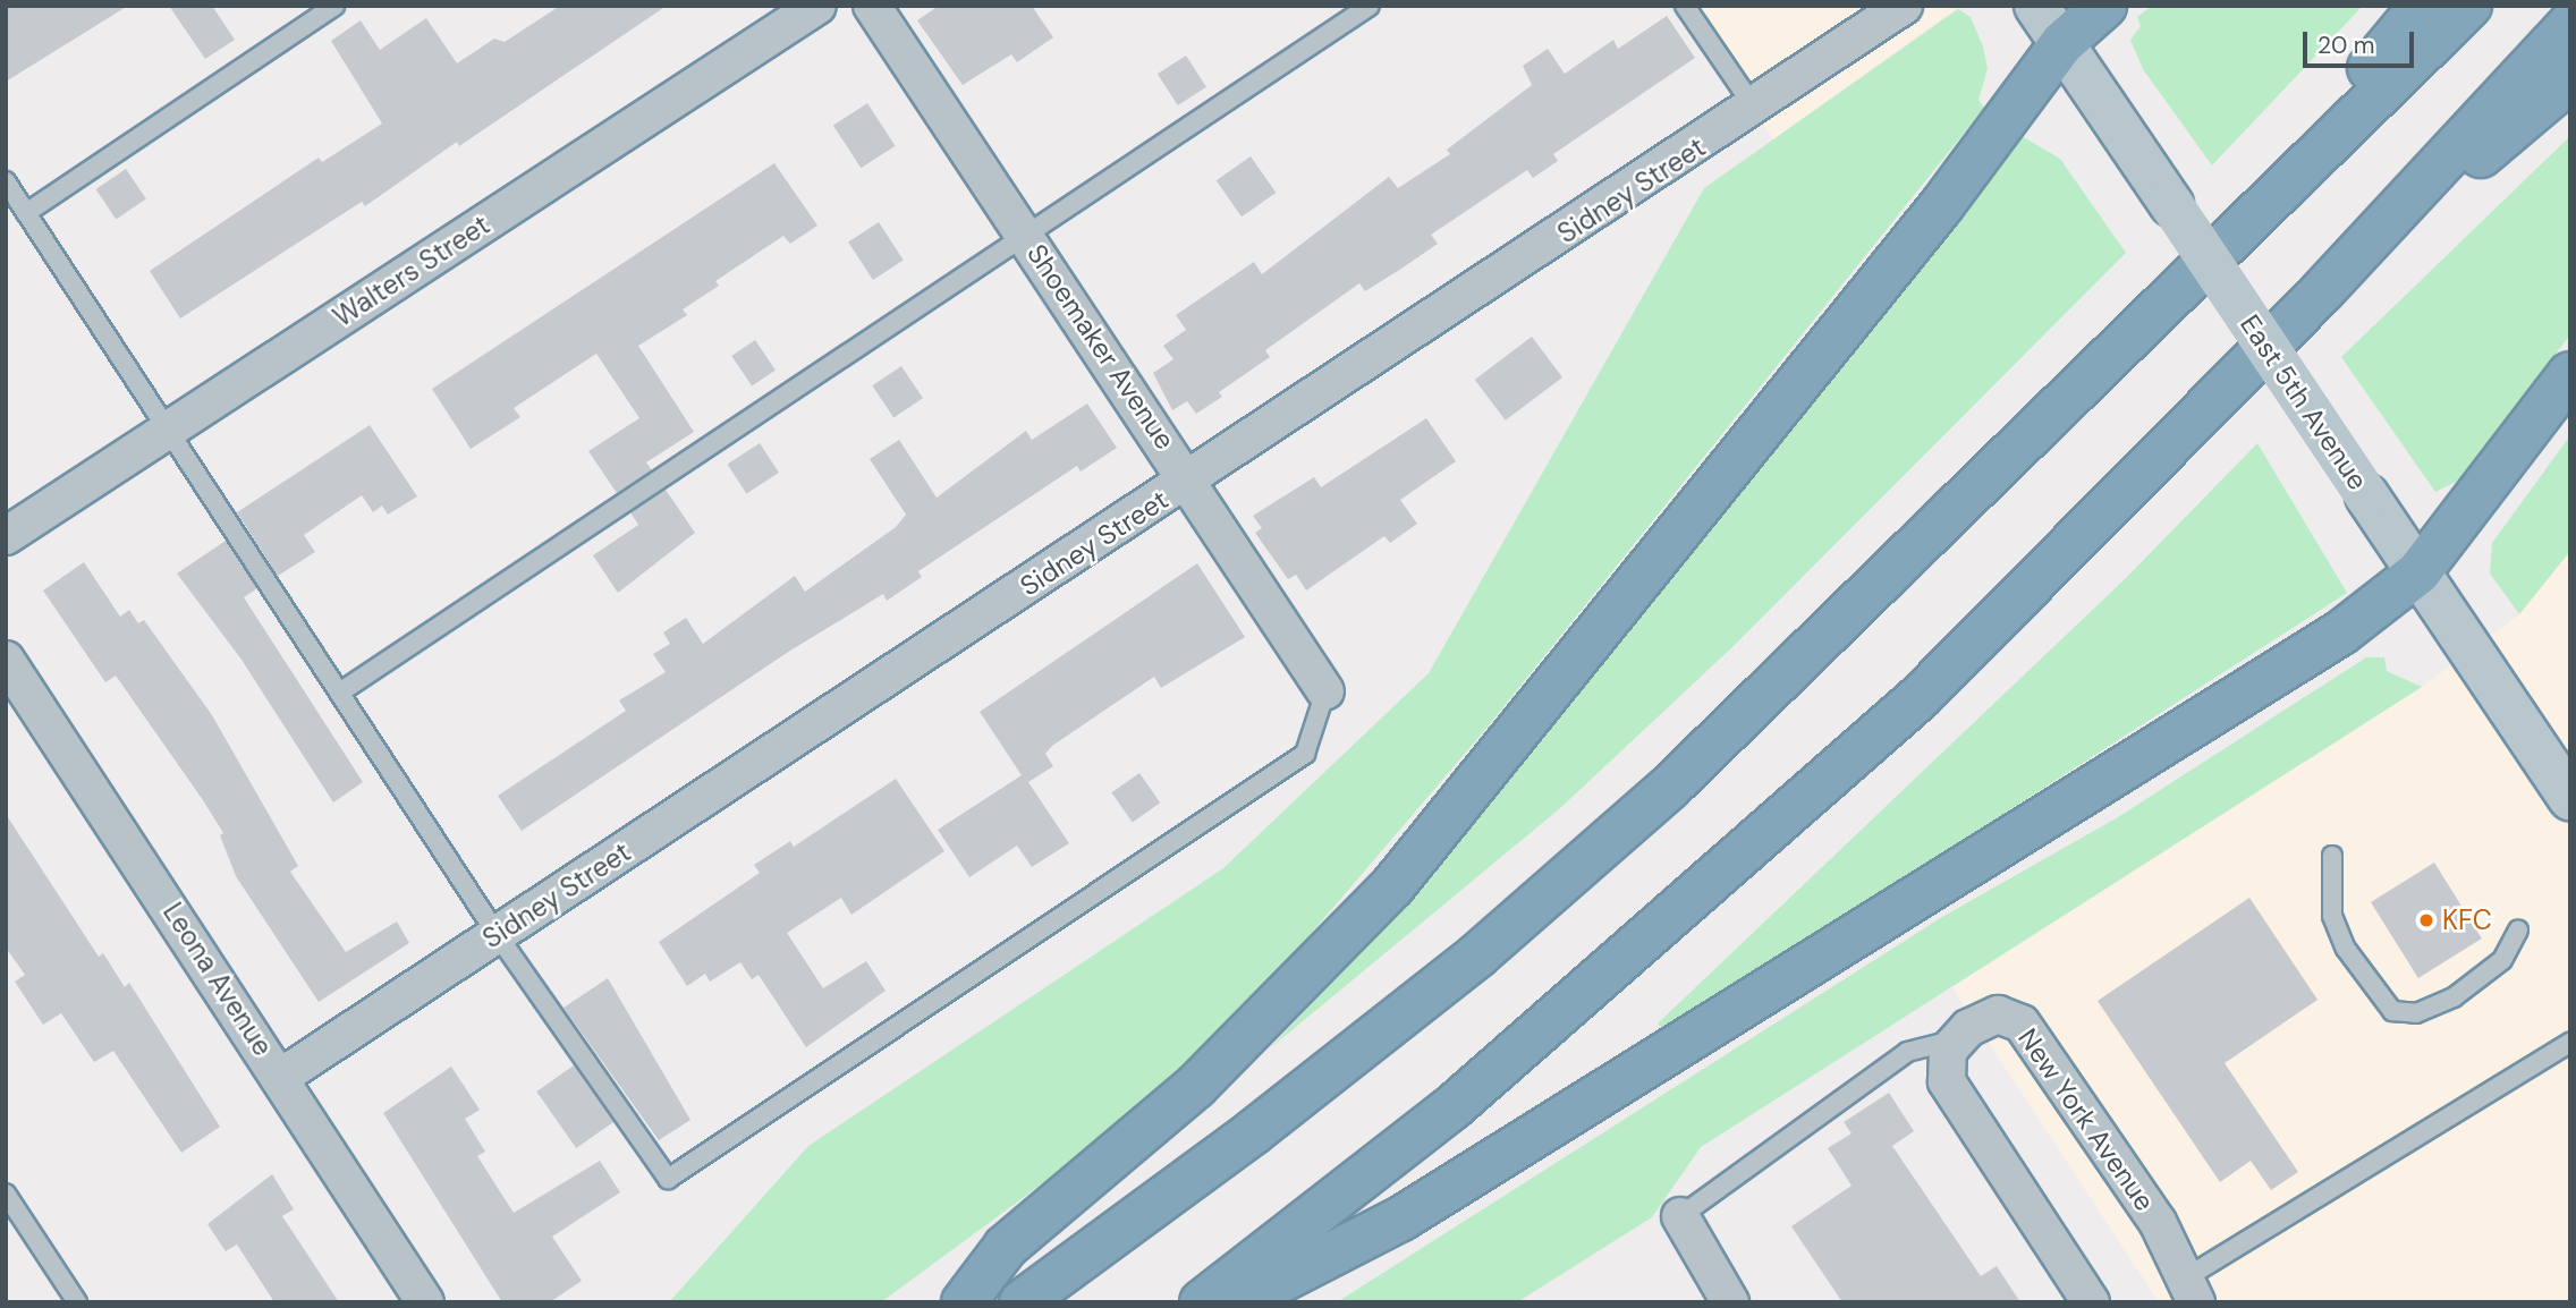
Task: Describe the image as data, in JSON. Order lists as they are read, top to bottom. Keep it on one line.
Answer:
{"streets":{"main road":["East 5th Avenue"],"street":["Sidney Street","Walters Street","Shoemaker Avenue","Leona Avenue","New York Avenue"]},"crossings":[["Sidney Street","Shoemaker Avenue"],["Sidney Street","Leona Avenue"]],"places":["KFC"],"scale_bar":"20 m"}
